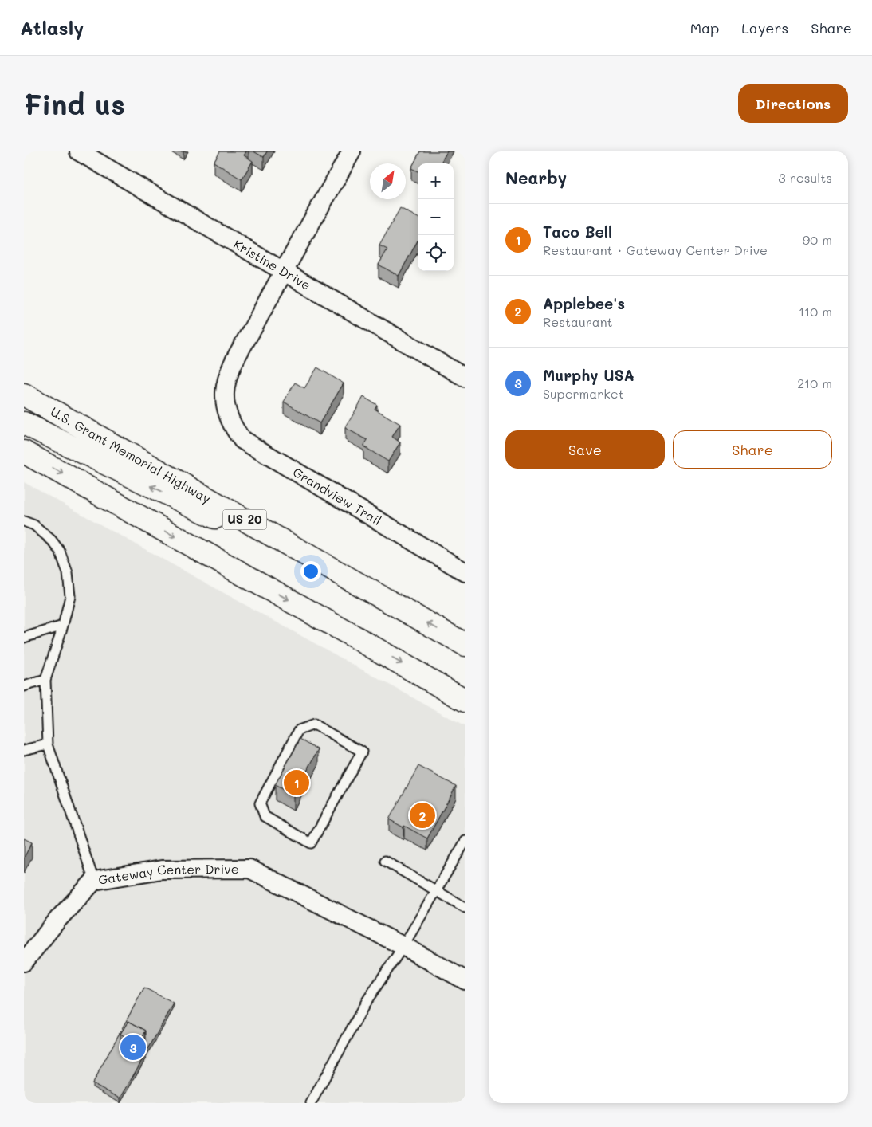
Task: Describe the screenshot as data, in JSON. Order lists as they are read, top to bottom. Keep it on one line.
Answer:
{"streets":{"main road":["U.S. Grant Memorial Highway","US 20"],"street":["Kristine Drive","Grandview Trail","Gateway Center Drive"]},"crossings":[["Kristine Drive","Grandview Trail"]],"north":"top right","page":{"header":"Atlasly","nav":["Map","Layers","Share"],"buttons":["Directions",["Save","Share"]],"title":"Find us","heading":["Nearby","3 results"],"map_buttons":["+","−"],"list":[{"mark":"1","name":"Taco Bell","note":"Restaurant · Gateway Center Drive","value":"90 m"},{"mark":"2","name":"Applebee's","note":"Restaurant","value":"110 m"},{"mark":"3","name":"Murphy USA","note":"Supermarket","value":"210 m"}],"pins":["1","2","3"]}}
